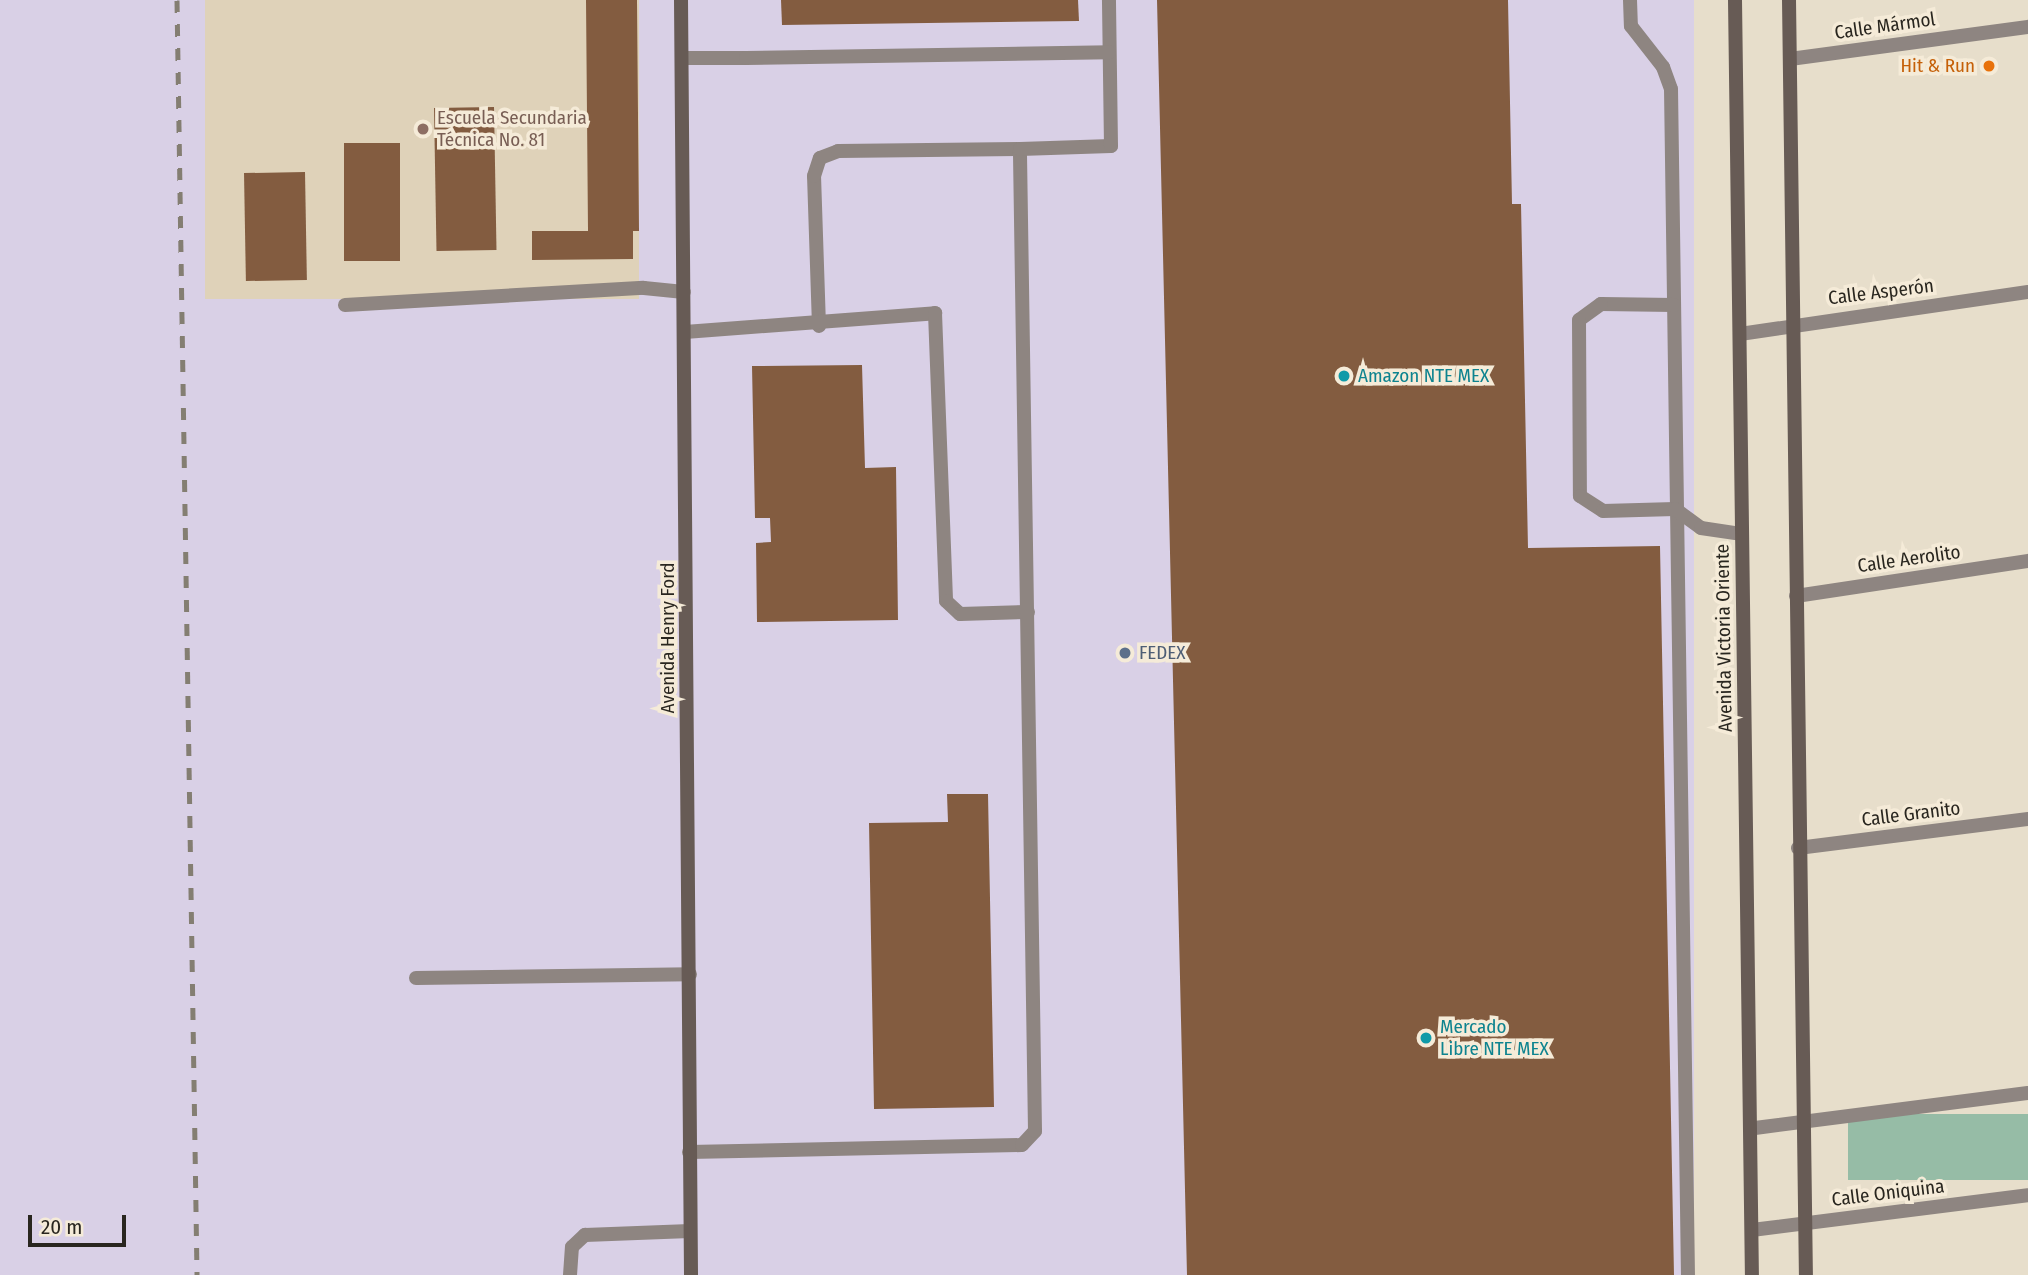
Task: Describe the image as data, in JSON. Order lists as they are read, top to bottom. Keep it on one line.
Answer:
{"streets":{"street":["Calle Mármol","Calle Asperón","Calle Aerolito","Avenida Henry Ford","Avenida Victoria Oriente","Calle Granito","Calle Oniquina"]},"crossings":[["Calle Asperón","Avenida Victoria Oriente"],["Avenida Victoria Oriente","Calle Oniquina"]],"places":["Hit & Run","Escuela Secundaria Técnica No. 81","Amazon NTE MEX","FEDEX","Mercado Libre NTE MEX"],"scale_bar":"20 m"}
